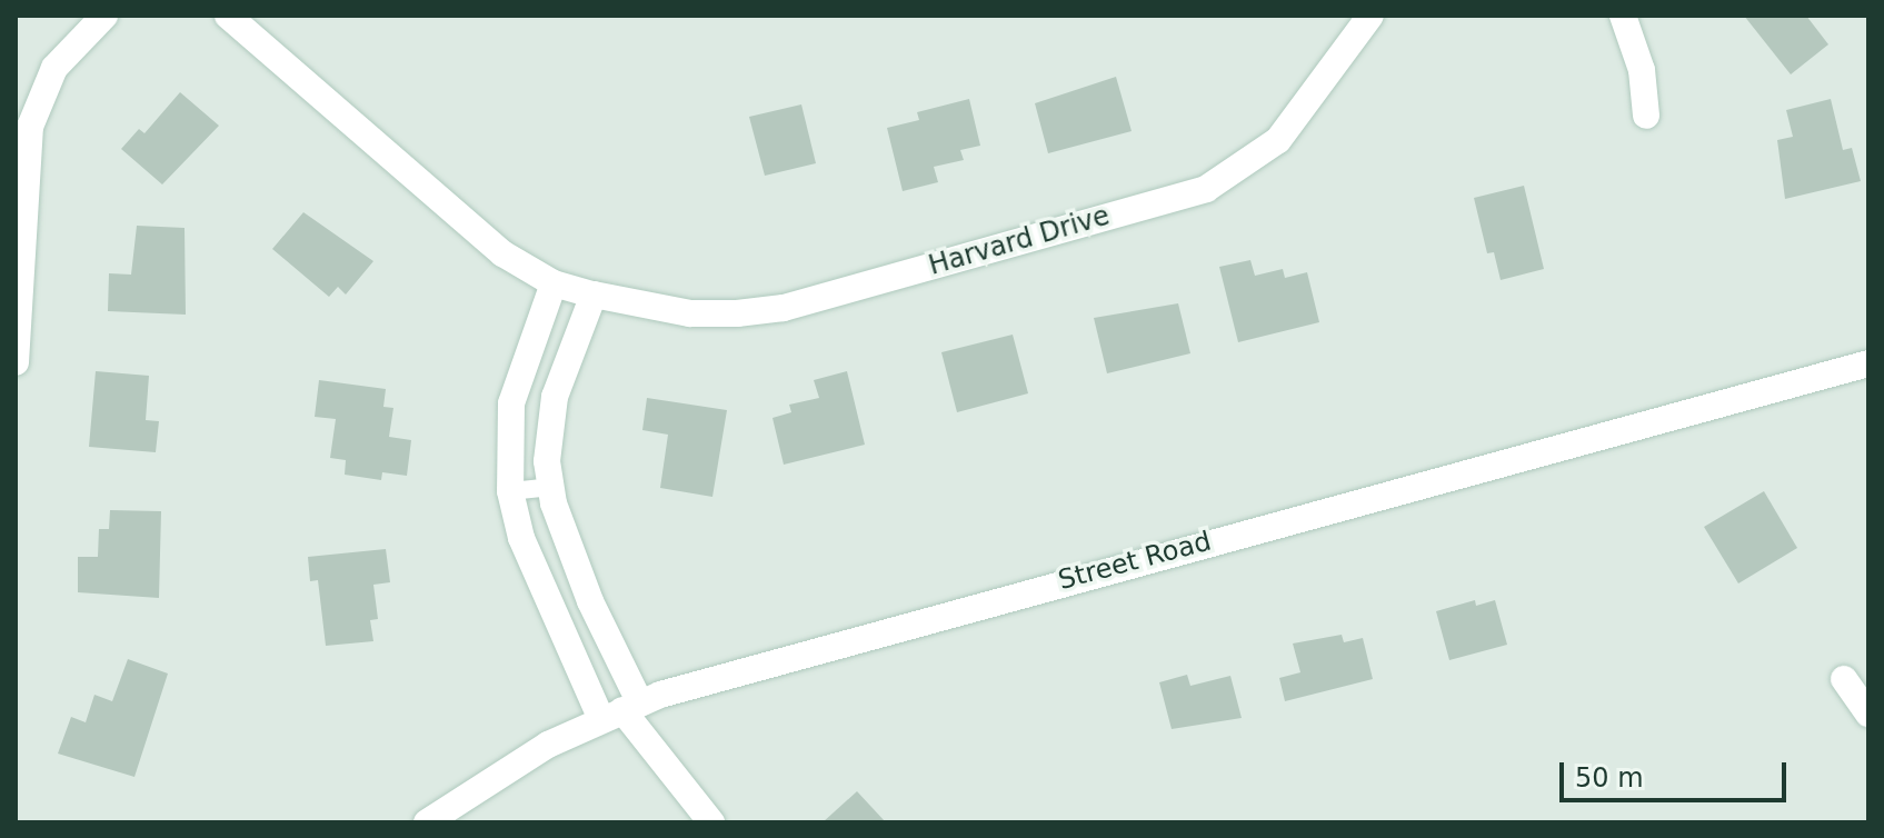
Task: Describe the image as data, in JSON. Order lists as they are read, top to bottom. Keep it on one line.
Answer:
{"streets":{"street":["Harvard Drive","Street Road"]},"scale_bar":"50 m"}
